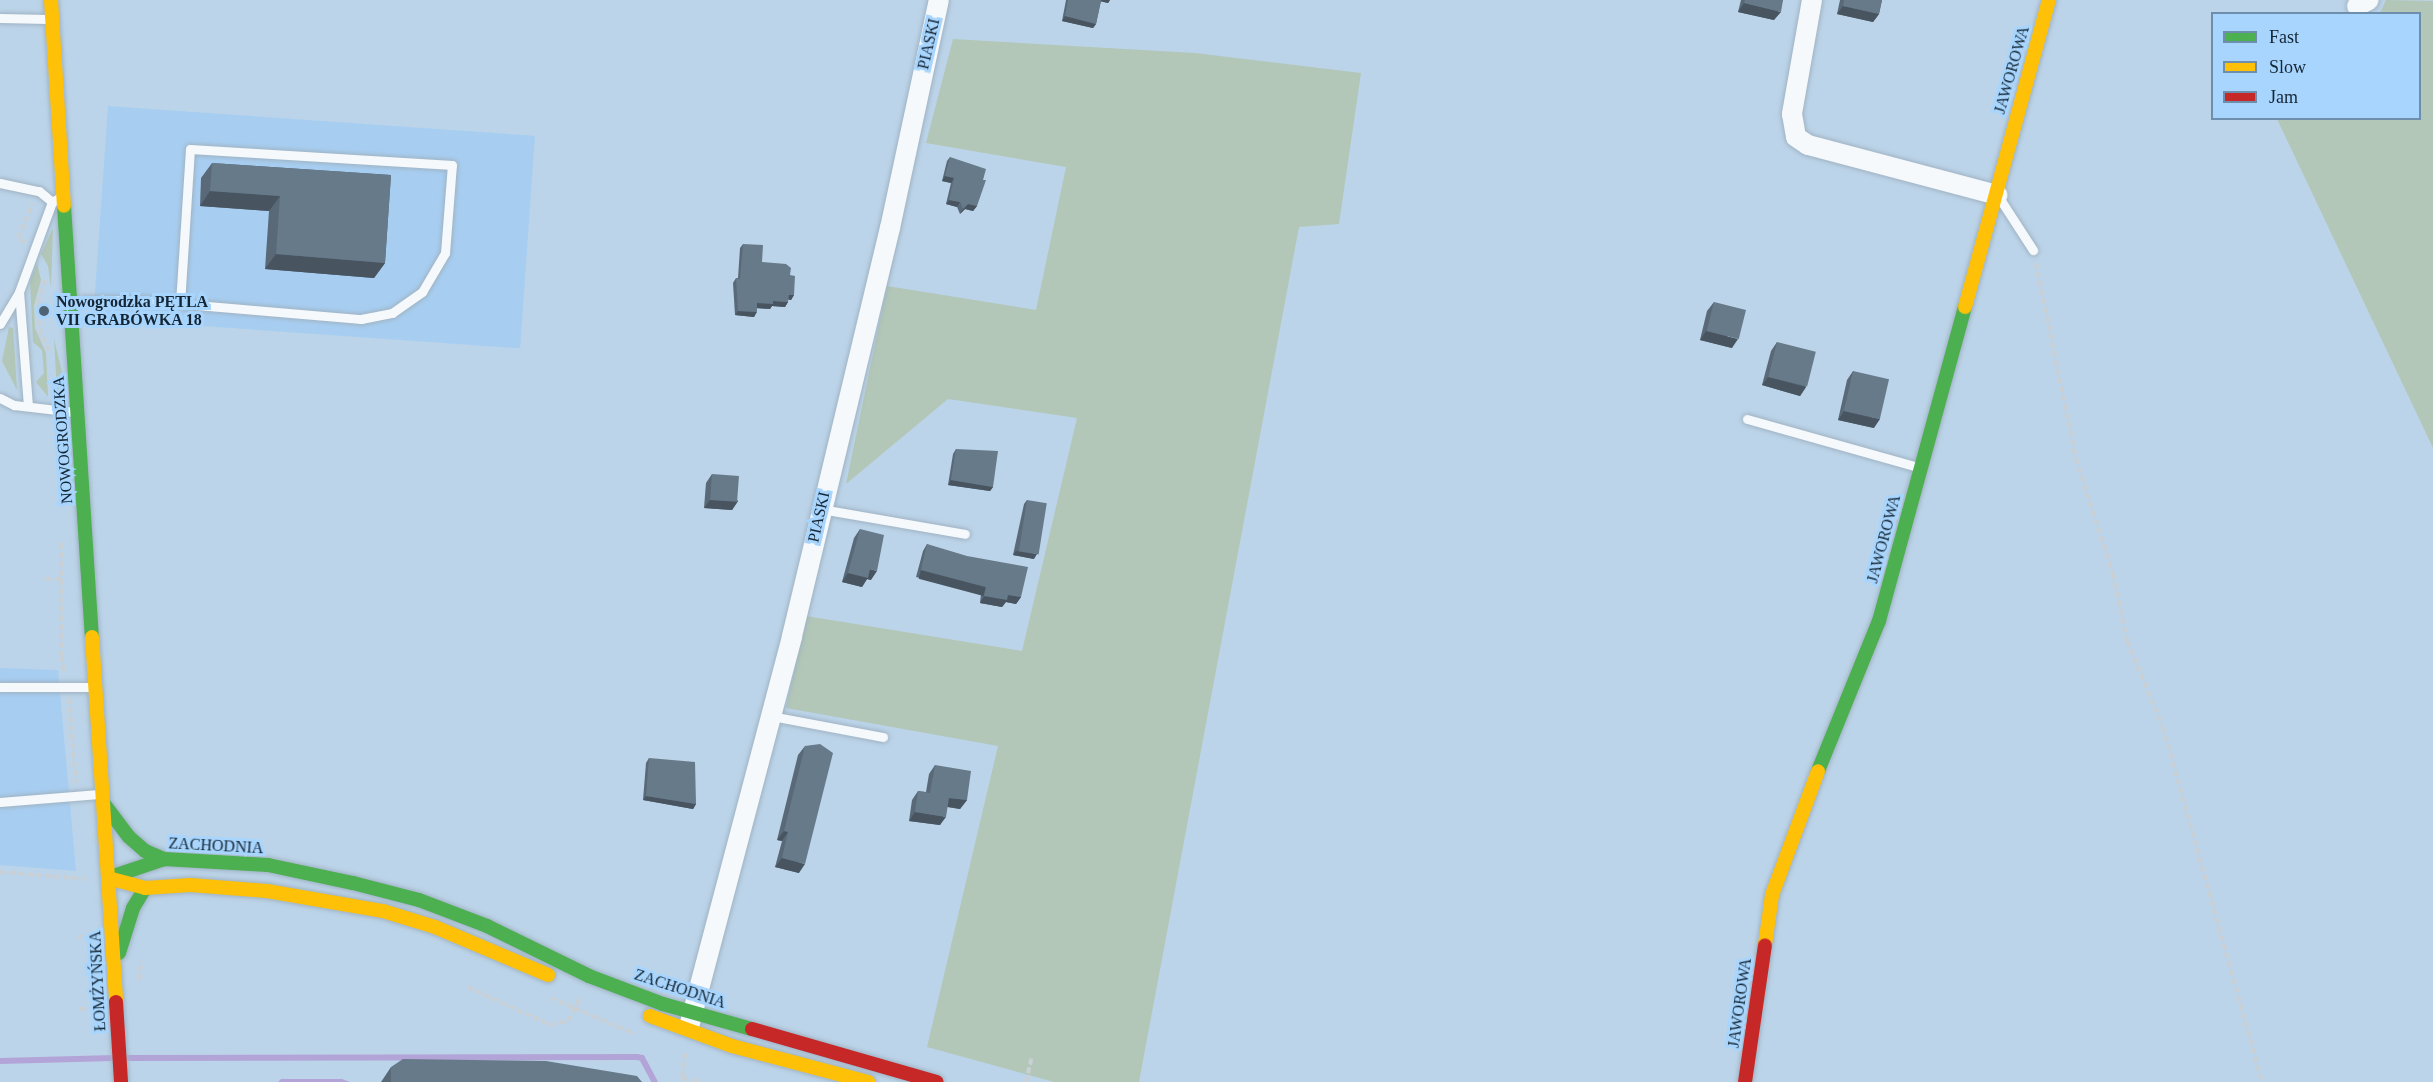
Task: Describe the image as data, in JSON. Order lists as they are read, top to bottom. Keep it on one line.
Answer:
{"streets":{"main road":["JAWOROWA","NOWOGRODZKA","ZACHODNIA","ŁOMŻYŃSKA"],"street":["PIASKI"]},"crossings":[["PIASKI","ZACHODNIA"],["NOWOGRODZKA","ZACHODNIA"],["NOWOGRODZKA","ŁOMŻYŃSKA"],["ZACHODNIA","ŁOMŻYŃSKA"]],"places":["Nowogrodzka PĘTLA VII GRABÓWKA 18"],"legend":["Fast","Slow","Jam"]}
